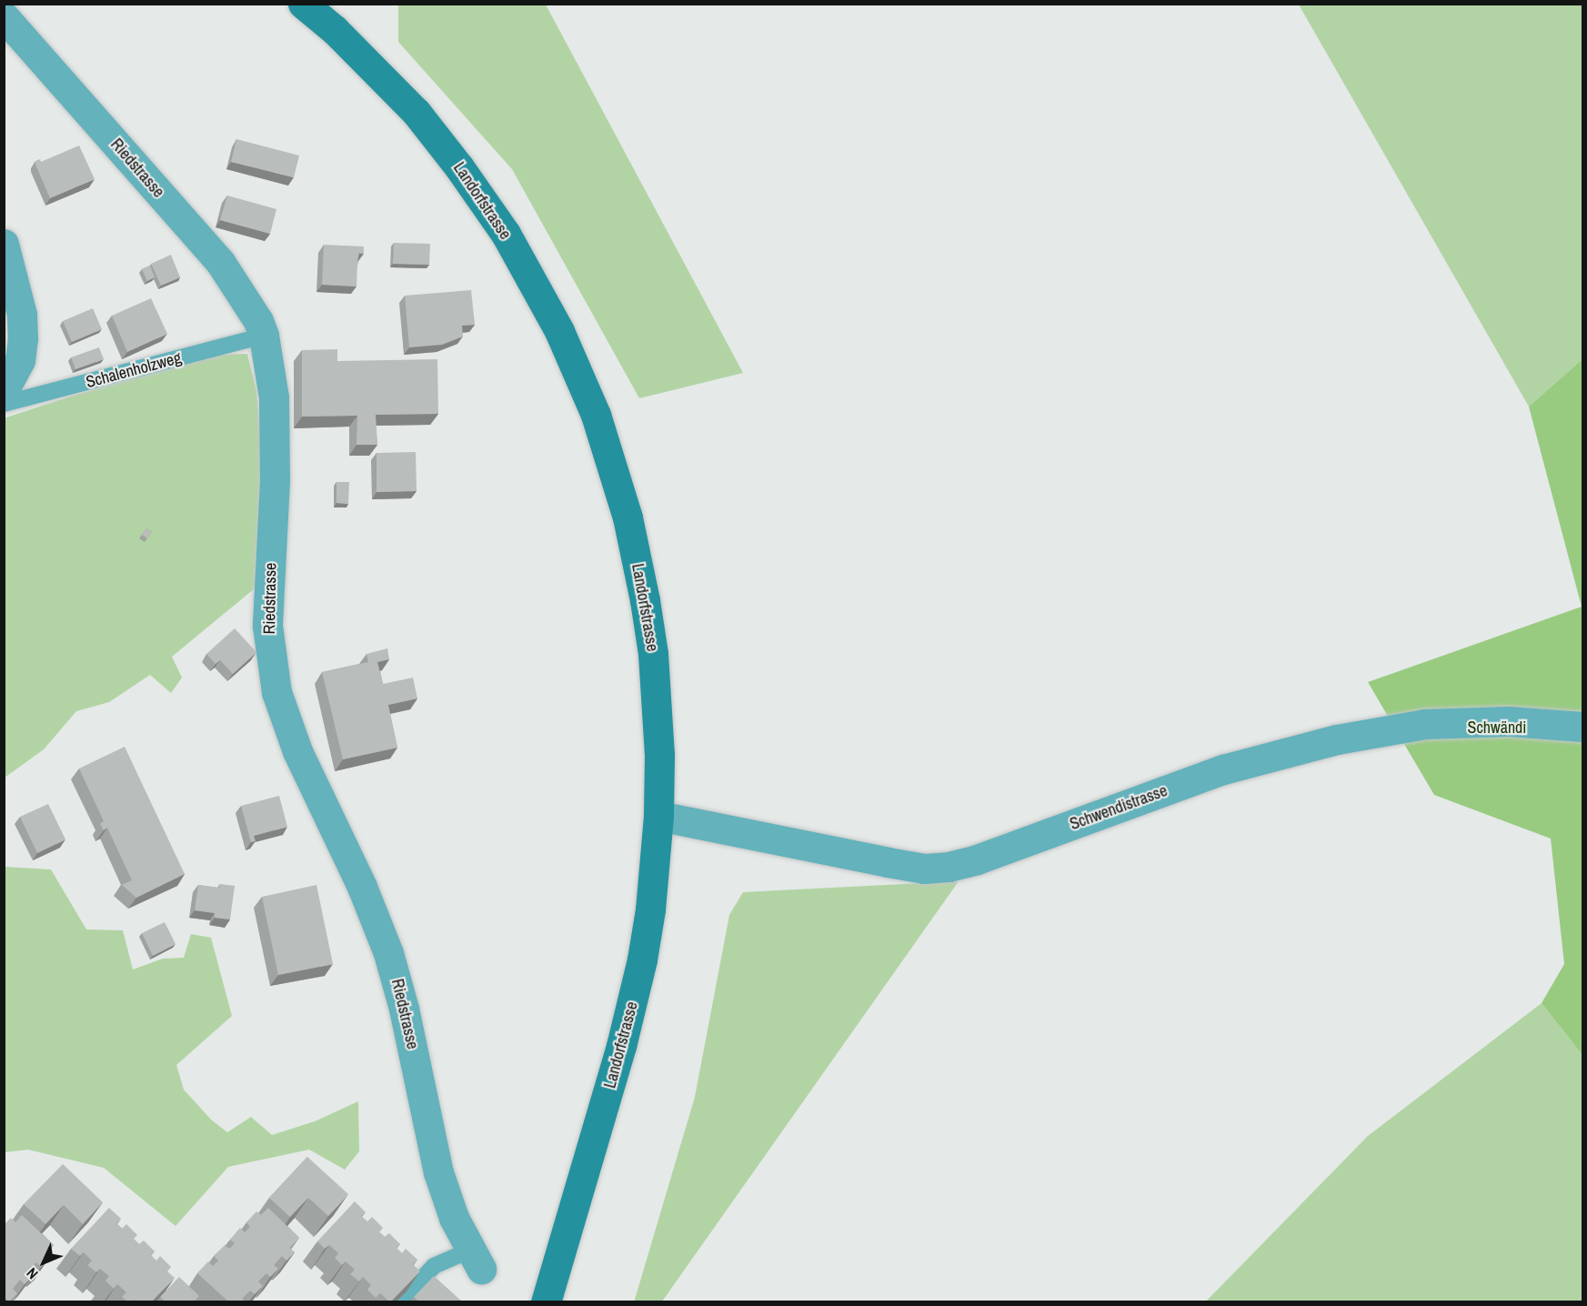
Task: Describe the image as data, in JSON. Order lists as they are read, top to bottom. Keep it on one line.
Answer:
{"streets":{"street":["Riedstrasse","Landorfstrasse","Schwendistrasse"],"lane":["Schalenholzweg"]},"crossings":[["Riedstrasse","Schalenholzweg"],["Landorfstrasse","Schwendistrasse"]],"parks":["Schwändi"],"north":"bottom left"}
